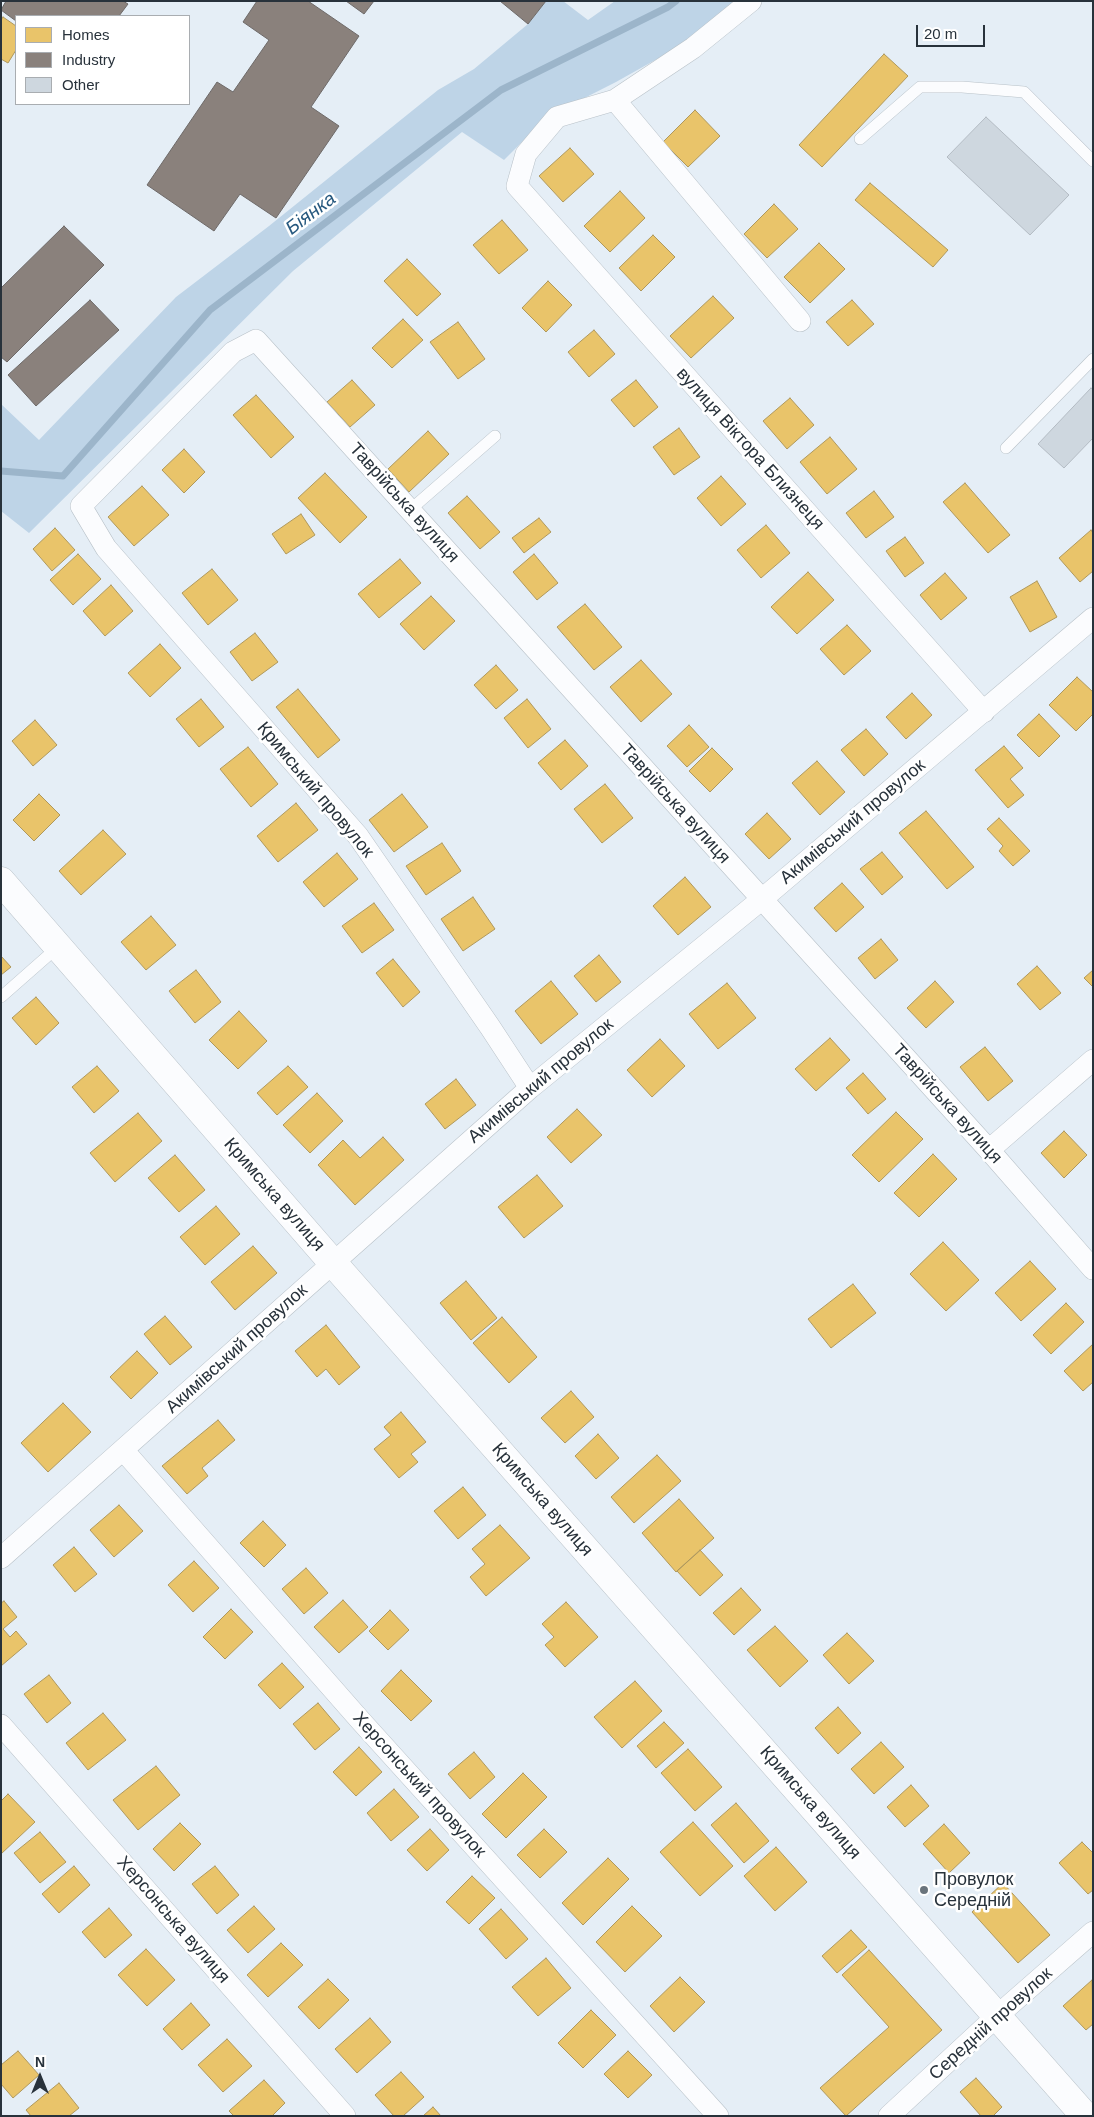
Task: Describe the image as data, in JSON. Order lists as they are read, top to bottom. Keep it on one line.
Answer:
{"streets":{"street":["вулиця Віктора Близнеця","Таврійська вулиця","Кримський провулок","Акимівський провулок","Кримська вулиця","Херсонський провулок","Херсонська вулиця","Середній провулок"]},"crossings":[["вулиця Віктора Близнеця","Акимівський провулок"],["Таврійська вулиця","Кримський провулок"],["Таврійська вулиця","Акимівський провулок"],["Кримський провулок","Акимівський провулок"],["Акимівський провулок","Кримська вулиця"],["Акимівський провулок","Херсонський провулок"],["Кримська вулиця","Середній провулок"]],"water":["Біянка"],"places":["Провулок Середній"],"legend":["Homes","Industry","Other"],"scale_bar":"20 m","north":"top"}
